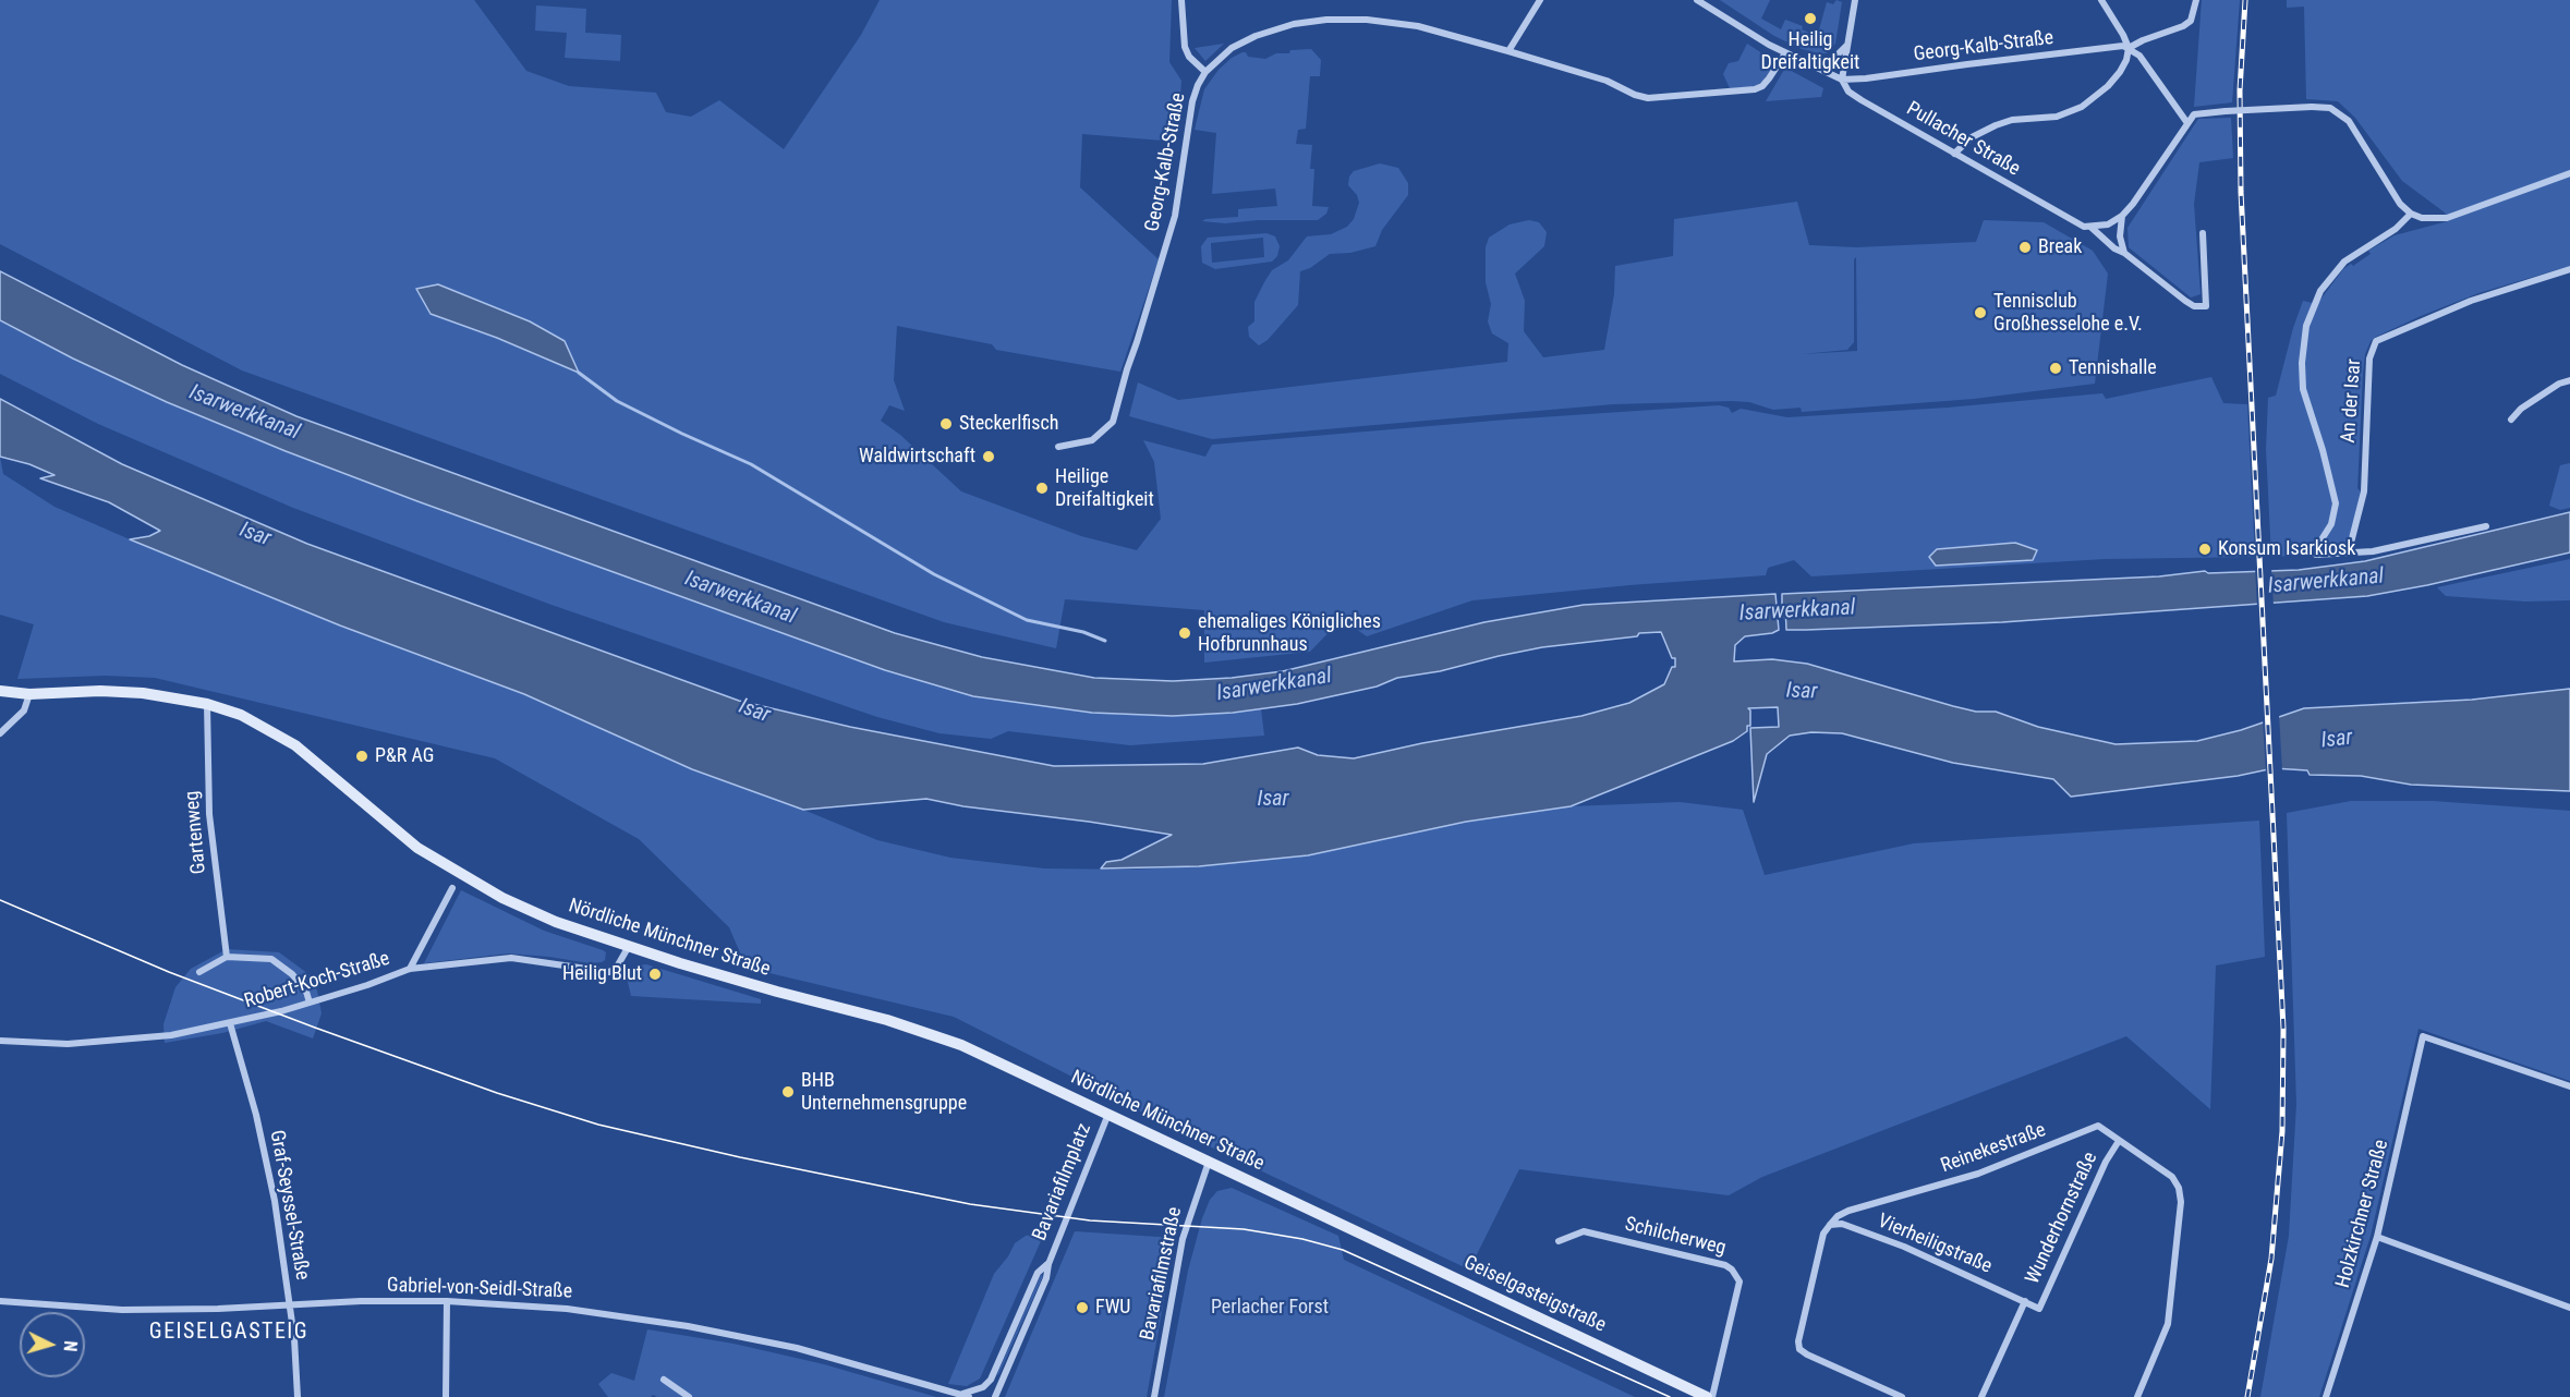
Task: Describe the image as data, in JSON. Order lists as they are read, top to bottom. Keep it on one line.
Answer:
{"streets":{"main road":["Nördliche Münchner Straße","Geiselgasteigstraße"],"street":["Georg-Kalb-Straße","Pullacher Straße","An der Isar","Gartenweg","Robert-Koch-Straße","Reinekestraße","Bavariafilmplatz","Graf-Seyssel-Straße","Holzkirchner Straße","Wunderhornstraße","Schilcherweg","Vierheiligstraße","Bavariafilmstraße","Gabriel-von-Seidl-Straße"]},"crossings":[["Georg-Kalb-Straße","Pullacher Straße"],["Gartenweg","Nördliche Münchner Straße"],["Nördliche Münchner Straße","Robert-Koch-Straße"],["Nördliche Münchner Straße","Bavariafilmplatz"],["Nördliche Münchner Straße","Bavariafilmstraße"],["Nördliche Münchner Straße","Geiselgasteigstraße"],["Robert-Koch-Straße","Graf-Seyssel-Straße"],["Reinekestraße","Wunderhornstraße"],["Reinekestraße","Vierheiligstraße"],["Bavariafilmplatz","Gabriel-von-Seidl-Straße"],["Graf-Seyssel-Straße","Gabriel-von-Seidl-Straße"],["Wunderhornstraße","Vierheiligstraße"]],"districts":["GEISELGASTEIG"],"water":["Isarwerkkanal","Isar"],"parks":["Perlacher Forst"],"places":["Heilig Dreifaltigkeit","Break","Tennisclub Großhesselohe e.V.","Tennishalle","Steckerlfisch","Waldwirtschaft","Heilige Dreifaltigkeit","Konsum Isarkiosk","ehemaliges Königliches Hofbrunnhaus","P&R AG","Heilig Blut","BHB Unternehmensgruppe","FWU"],"north":"right"}
